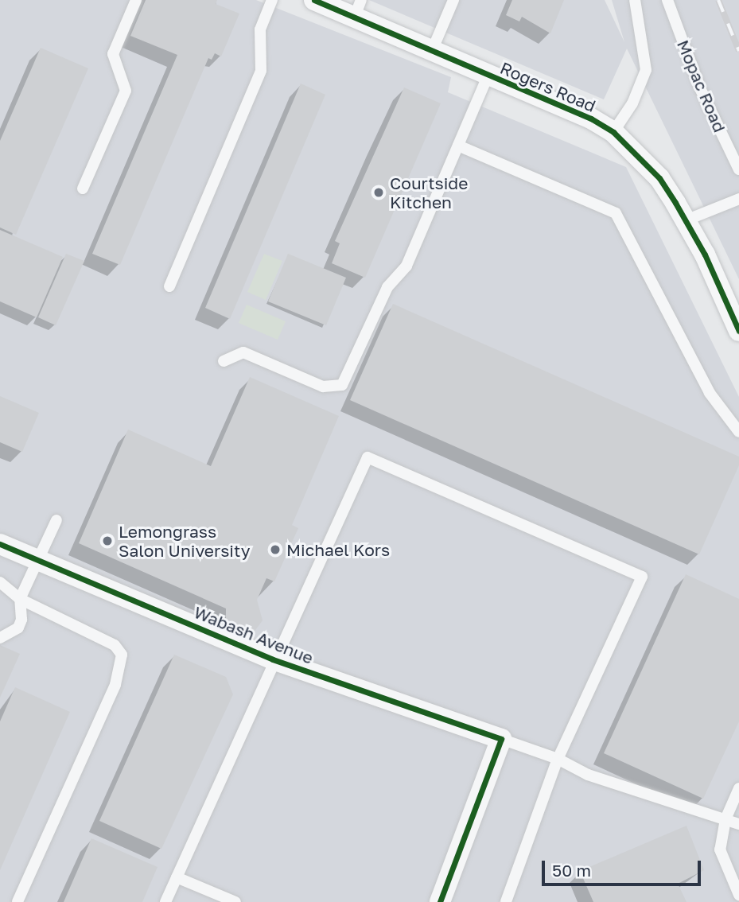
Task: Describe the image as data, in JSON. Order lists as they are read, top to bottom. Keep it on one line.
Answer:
{"streets":{"street":["Rogers Road","Wabash Avenue"],"lane":["Mopac Road"]},"places":["Courtside Kitchen","Lemongrass Salon University","Michael Kors"],"scale_bar":"50 m"}
